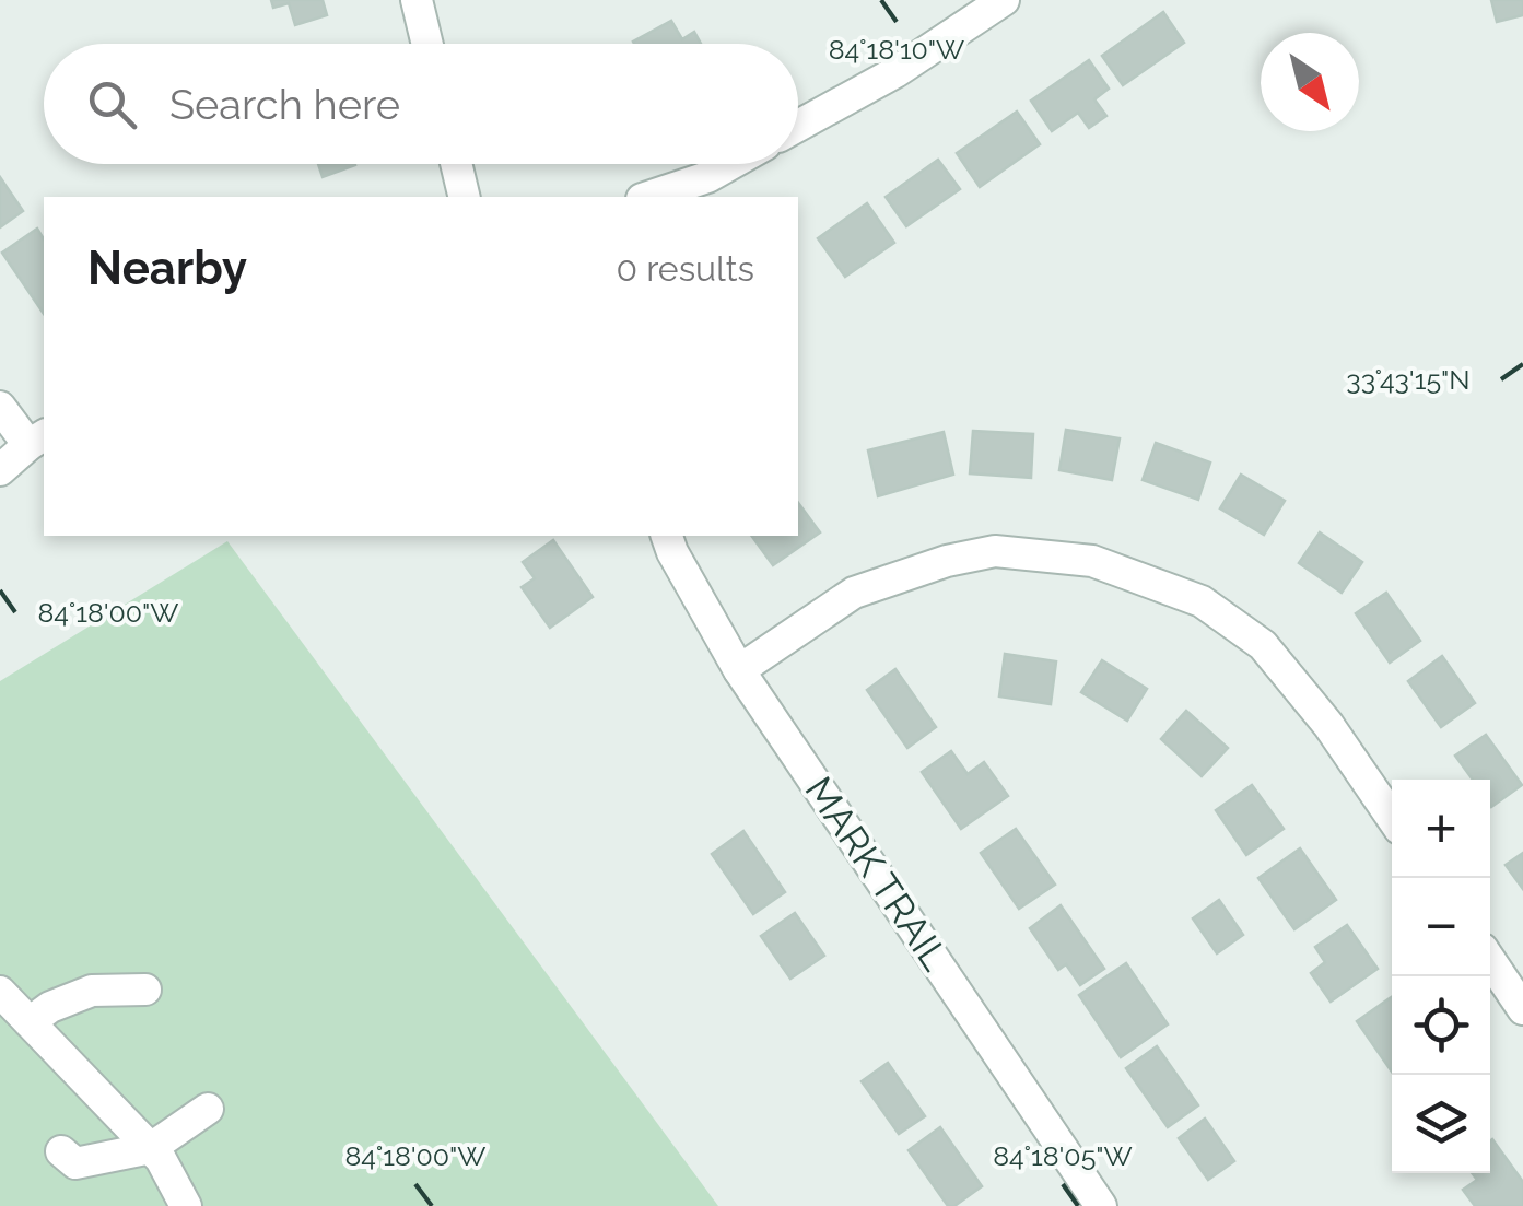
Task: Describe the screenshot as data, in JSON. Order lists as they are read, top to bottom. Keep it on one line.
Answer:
{"streets":{"street":["MARK TRAIL"]},"north":"bottom right","page":{"search":"Search here","heading":["Nearby","0 results"],"map_buttons":["+","−"]},"coordinates":["84°18'10\"W","33°43'15\"N","84°18'00\"W","84°18'05\"W"]}
